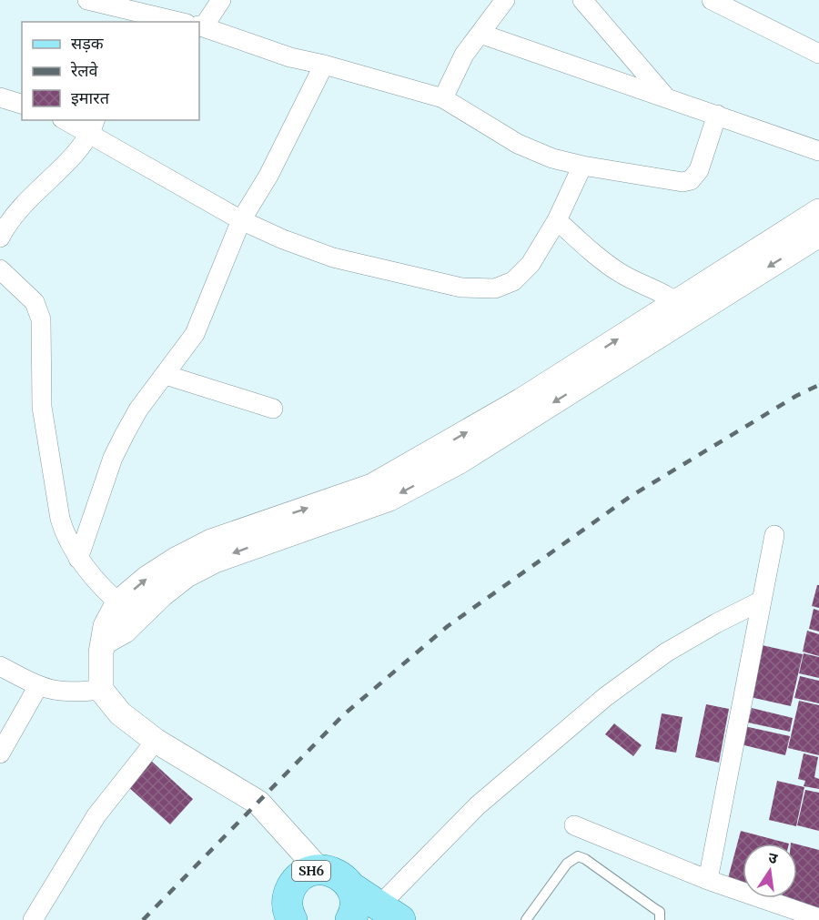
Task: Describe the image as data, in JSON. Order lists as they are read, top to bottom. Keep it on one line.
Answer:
{"streets":{"main road":["SH6"]},"legend":["सड़क","रेलवे","इमारत"],"north":"top"}
